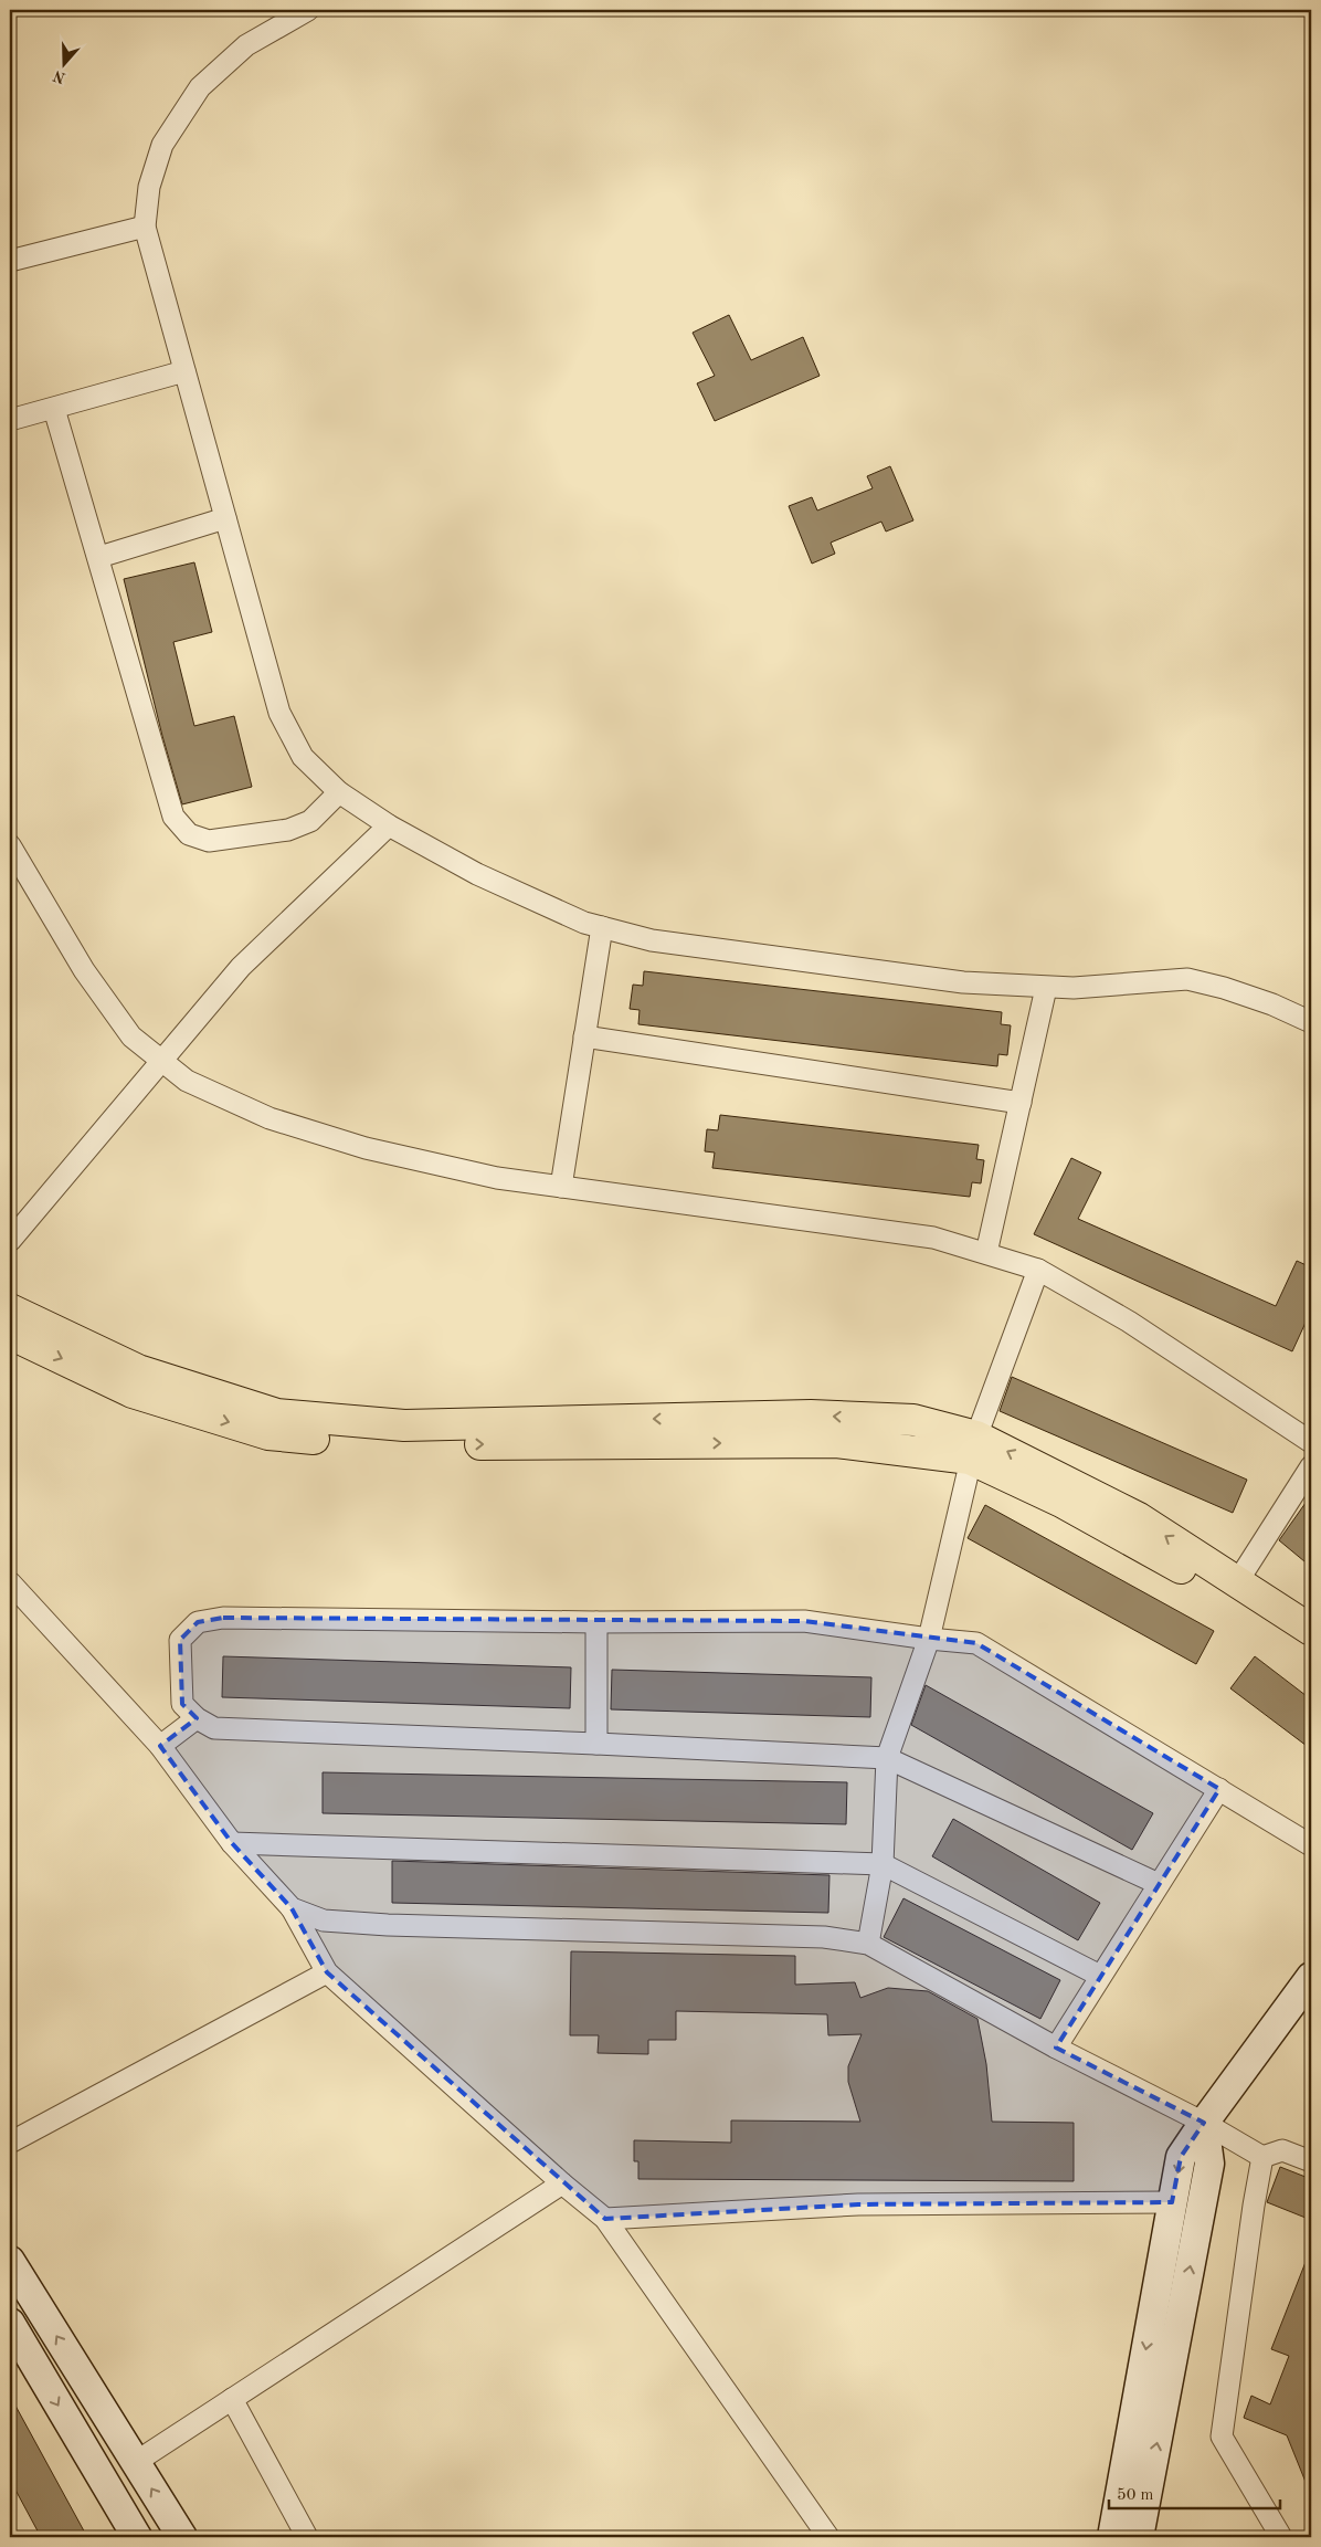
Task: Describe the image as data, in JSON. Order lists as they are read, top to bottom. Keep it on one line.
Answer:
{"scale_bar":"50 m","north":"bottom"}
